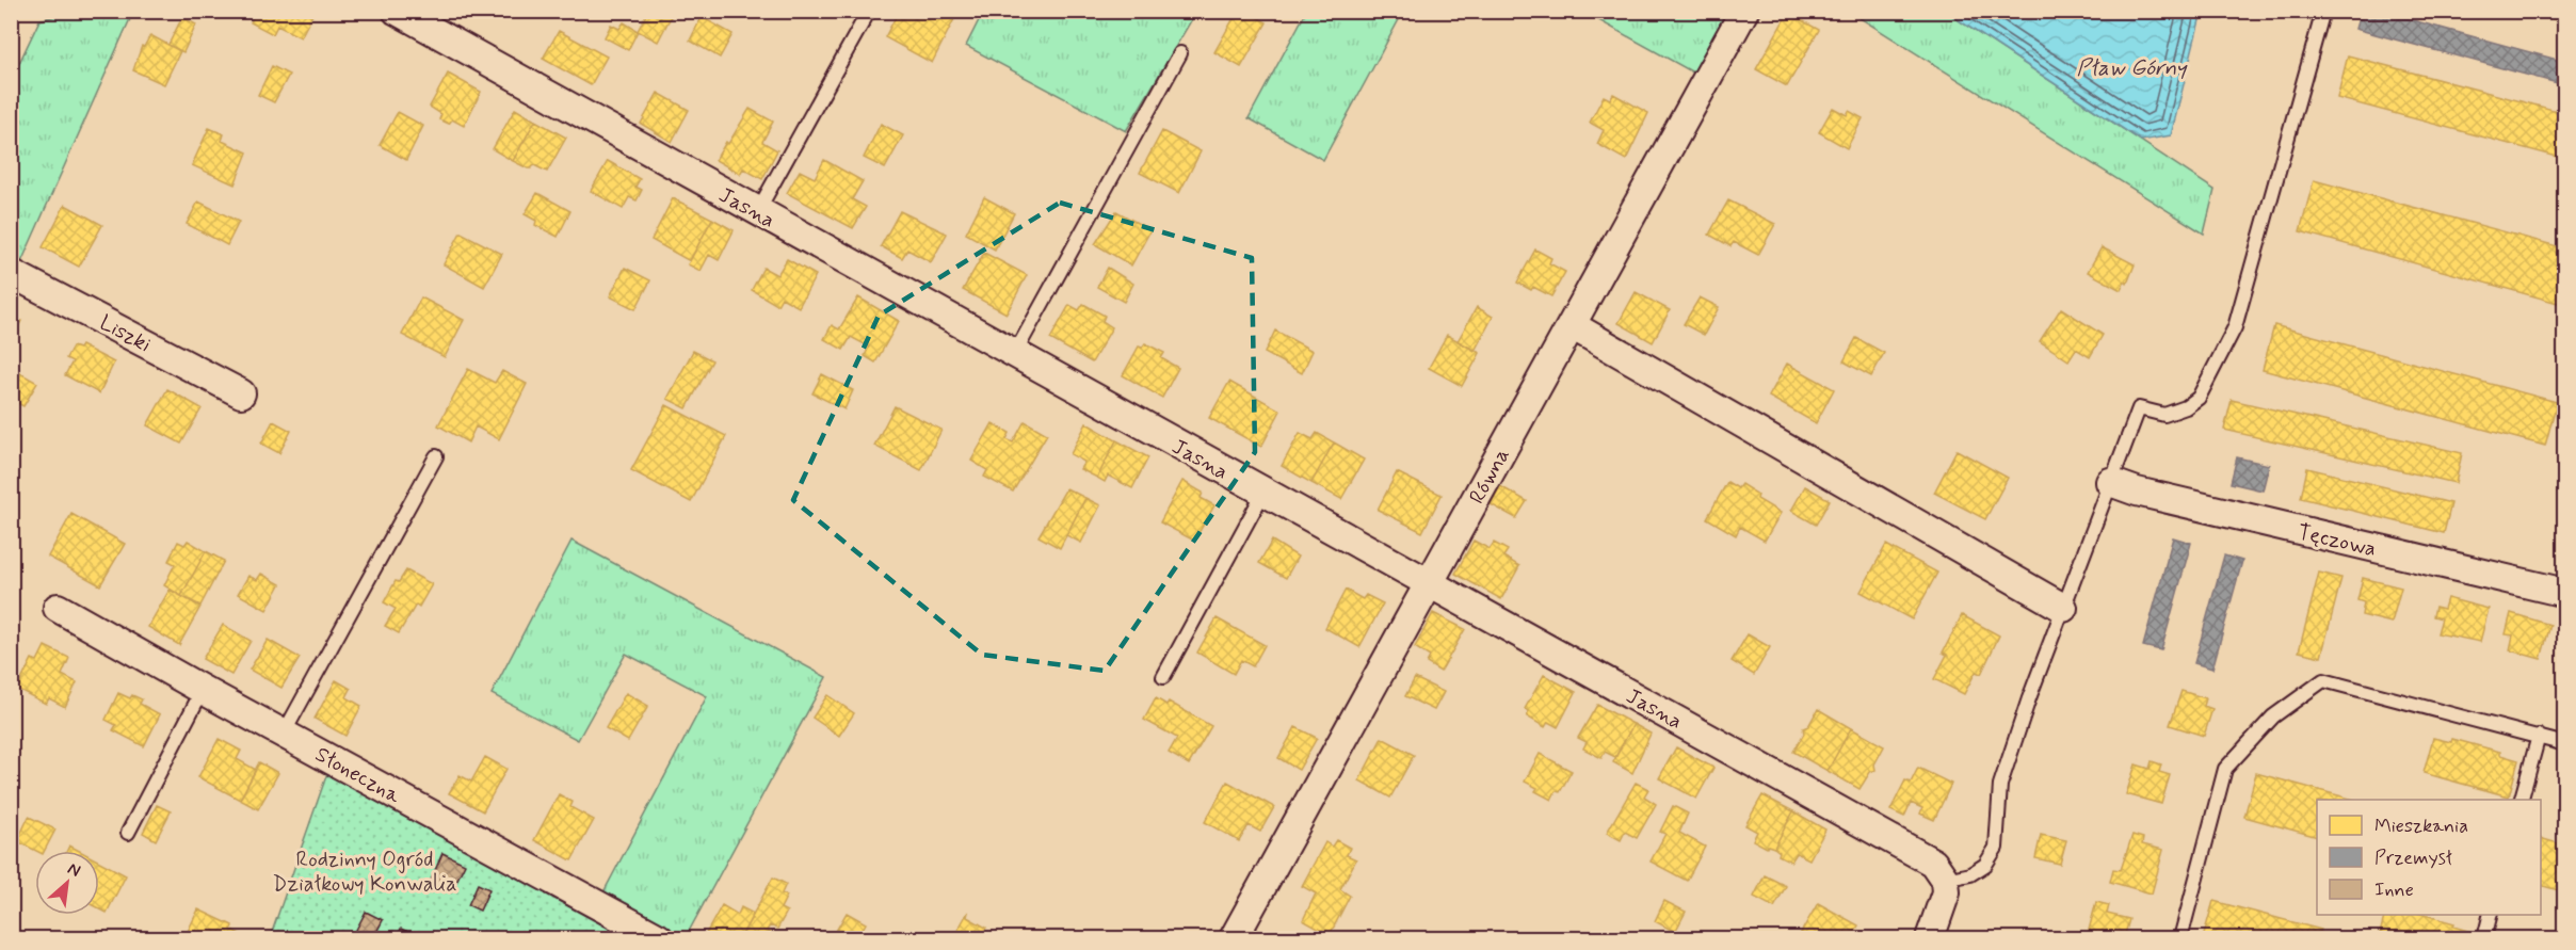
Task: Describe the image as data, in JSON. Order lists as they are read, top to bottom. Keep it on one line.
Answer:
{"streets":{"street":["Jasna","Liszki","Równa","Tęczowa","Słoneczna"]},"crossings":[["Jasna","Równa"]],"water":["Pław Górny"],"parks":["Rodzinny Ogród Działkowy Konwalia"],"legend":["Mieszkania","Przemysł","Inne"],"north":"top right"}
